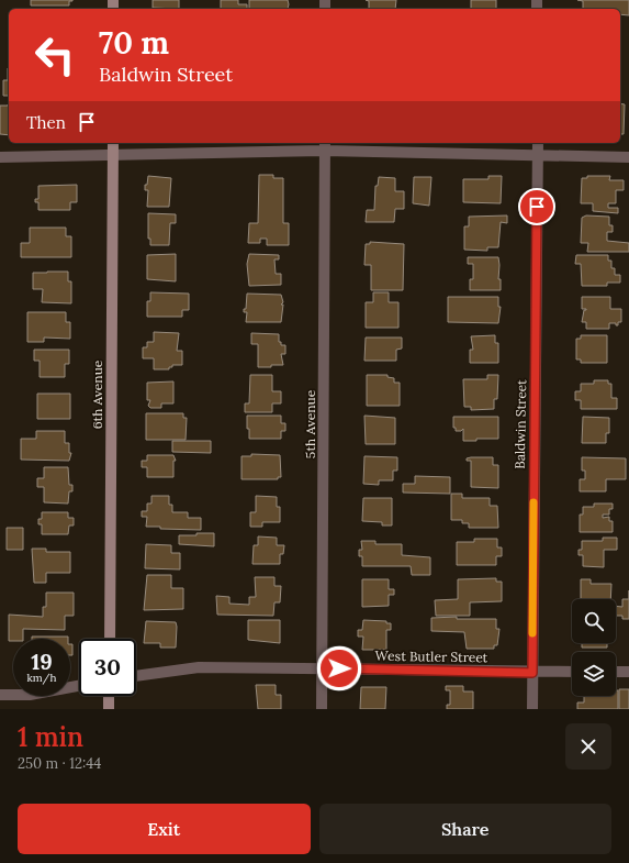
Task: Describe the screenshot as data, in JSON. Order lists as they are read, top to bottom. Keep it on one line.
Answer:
{"streets":{"street":["6th Avenue","5th Avenue","Baldwin Street","West Butler Street"]},"crossings":[["5th Avenue","West Butler Street"],["Baldwin Street","West Butler Street"]],"page":{"turn":["70 m","Baldwin Street"],"then":"Then","speed":"19 km/h","limit":"30","heading":["1 min","250 m · 12:44"],"buttons":["Exit","Share"]}}
